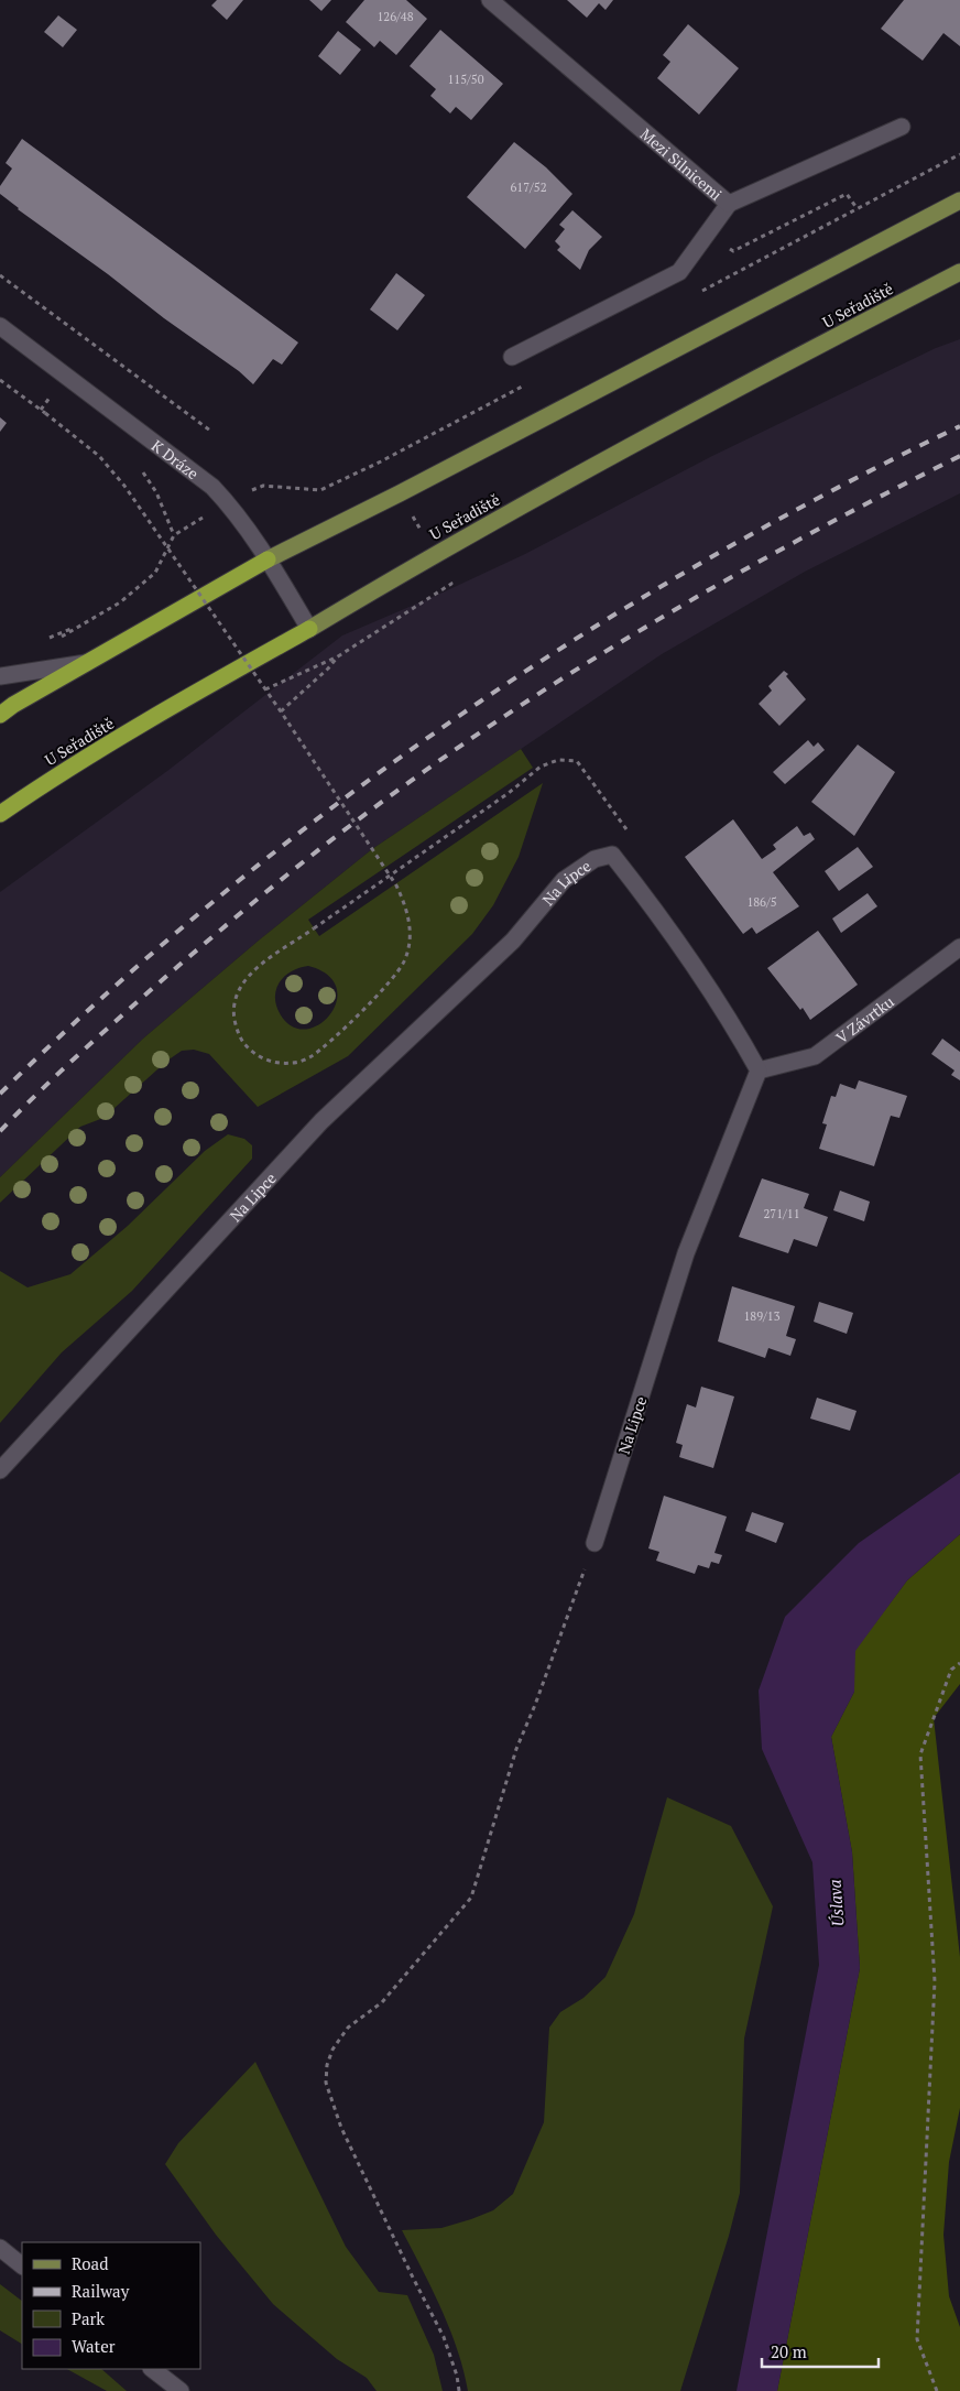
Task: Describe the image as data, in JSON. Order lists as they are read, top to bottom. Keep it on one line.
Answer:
{"streets":{"highway":["U Seřadiště"],"street":["Mezi Silnicemi","K Dráze","Na Lipce","V Závrtku"]},"crossings":[["U Seřadiště","K Dráze"],["Na Lipce","V Závrtku"]],"water":["Úslava"],"house_numbers":["126/48","115/50","617/52","186/5","271/11","189/13"],"legend":["Road","Railway","Park","Water"],"scale_bar":"20 m"}
